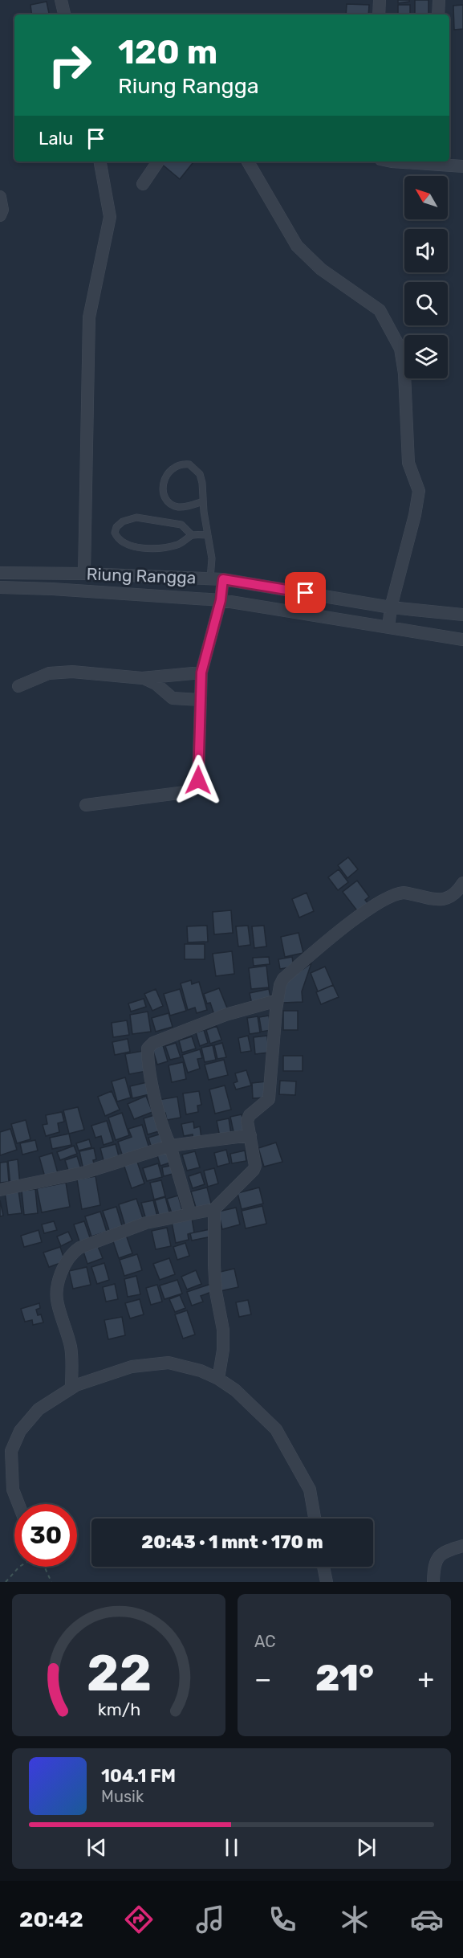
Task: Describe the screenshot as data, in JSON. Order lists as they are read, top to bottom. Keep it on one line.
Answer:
{"streets":{"street":["Riung Rangga"]},"north":"top left","page":{"turn":["120 m","Riung Rangga"],"then":"Lalu","limit":"30","trip":"20:43 · 1 mnt · 170 m","tile":"AC","heat":["−","21°","+"],"song":["104.1 FM","Musik"],"tabs":"20:42","gauge":["22","km/h"]}}
